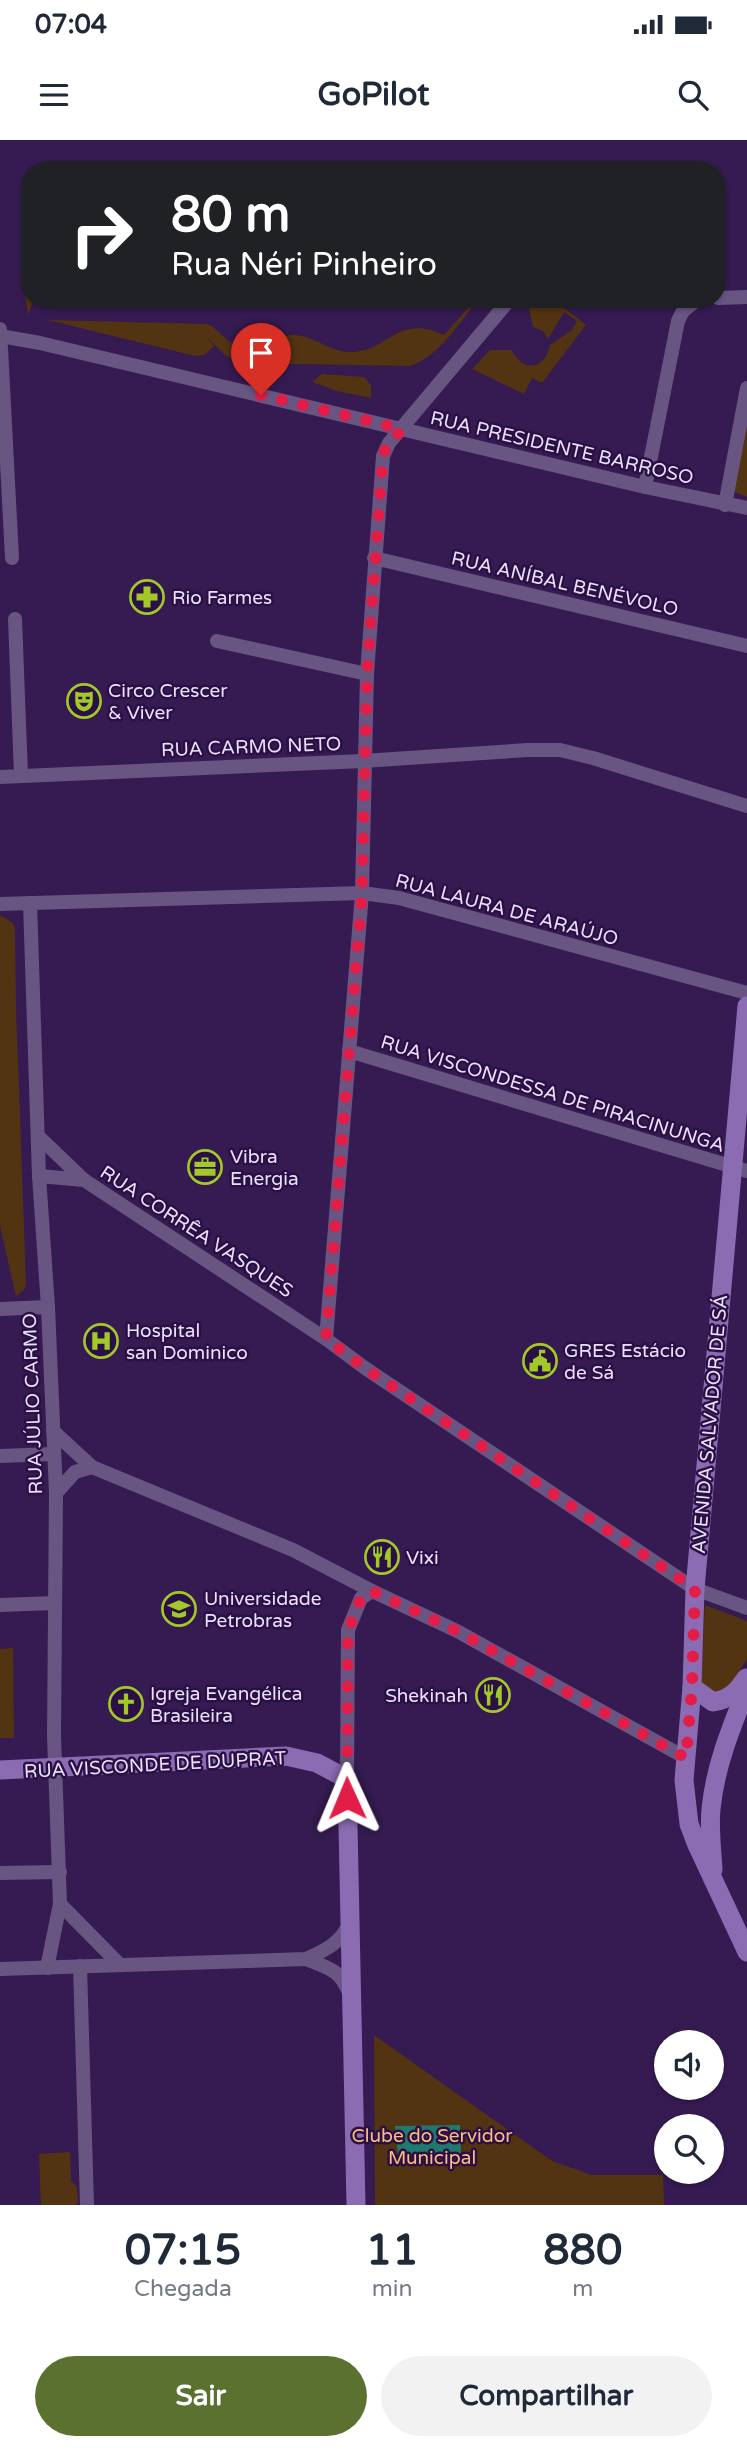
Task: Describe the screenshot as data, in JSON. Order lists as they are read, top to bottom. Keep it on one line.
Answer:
{"streets":{"main road":["AVENIDA SALVADOR DE SÁ","RUA VISCONDE DE DUPRAT"],"street":["RUA PRESIDENTE BARROSO","RUA ANÍBAL BENÉVOLO","RUA CARMO NETO","RUA LAURA DE ARAÚJO","RUA VISCONDESSA DE PIRACINUNGA","RUA CORRÊA VASQUES","RUA JÚLIO CARMO"]},"crossings":[["RUA LAURA DE ARAÚJO","RUA JÚLIO CARMO"],["RUA VISCONDESSA DE PIRACINUNGA","AVENIDA SALVADOR DE SÁ"],["RUA CORRÊA VASQUES","RUA JÚLIO CARMO"],["RUA CORRÊA VASQUES","AVENIDA SALVADOR DE SÁ"],["RUA JÚLIO CARMO","RUA VISCONDE DE DUPRAT"]],"parks":["Clube do Servidor Municipal"],"places":{"pharmacy":["Rio Farmes"],"theatre":["Circo Crescer & Viver"],"office":["Vibra Energia"],"hospital":["Hospital san Dominico"],"public building":["GRES Estácio de Sá"],"restaurant":["Vixi","Shekinah"],"school or university":["Universidade Petrobras"],"church":["Igreja Evangélica Brasileira"]},"page":{"status":"07:04","header":"GoPilot","turn":["80 m","Rua Néri Pinheiro"],"eta":["07:15","Chegada","11","min","880","m"],"buttons":["Sair","Compartilhar"]}}
